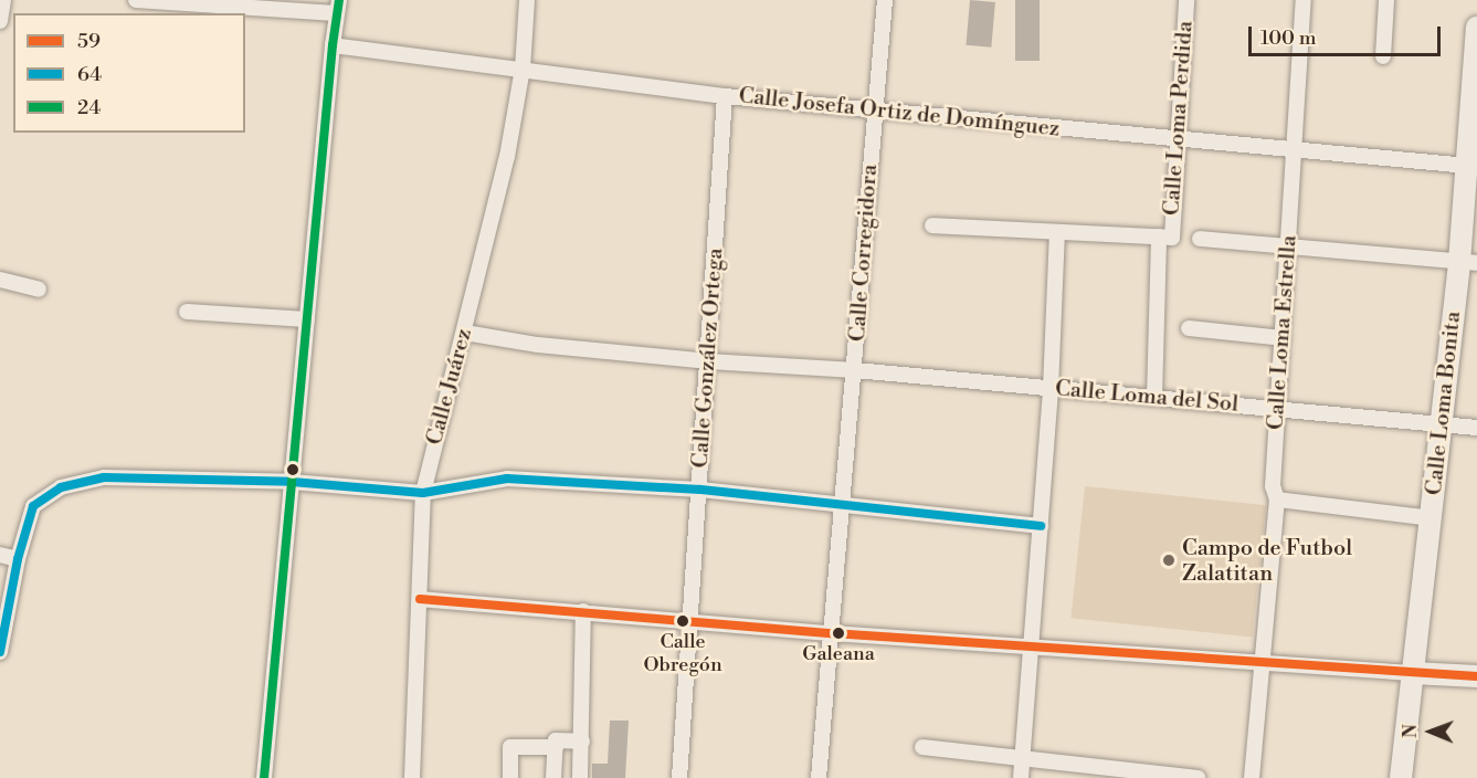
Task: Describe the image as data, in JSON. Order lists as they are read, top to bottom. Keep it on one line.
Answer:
{"streets":{"street":["Calle Josefa Ortiz de Domínguez","Calle Loma Perdida","Calle Corregidora","Calle Loma Estrella","Calle González Ortega","Calle Juárez","Calle Loma del Sol","Calle Loma Bonita"]},"crossings":[["Calle Josefa Ortiz de Domínguez","Calle Loma Perdida"],["Calle Josefa Ortiz de Domínguez","Calle Corregidora"],["Calle Josefa Ortiz de Domínguez","Calle Loma Estrella"],["Calle Josefa Ortiz de Domínguez","Calle González Ortega"],["Calle Josefa Ortiz de Domínguez","Calle Juárez"],["Calle Josefa Ortiz de Domínguez","Calle Loma Bonita"],["Calle Loma Perdida","Calle Loma del Sol"],["Calle Corregidora","Calle Loma del Sol"],["Calle Loma Estrella","Calle Loma del Sol"],["Calle González Ortega","Calle Loma del Sol"],["Calle Juárez","Calle Loma del Sol"],["Calle Loma del Sol","Calle Loma Bonita"]],"places":["Campo de Futbol Zalatitan","Calle Obregón","Galeana"],"lines":["transit line 24","transit line 64","transit line 59"],"legend":["59","64","24"],"scale_bar":"100 m","north":"left"}
